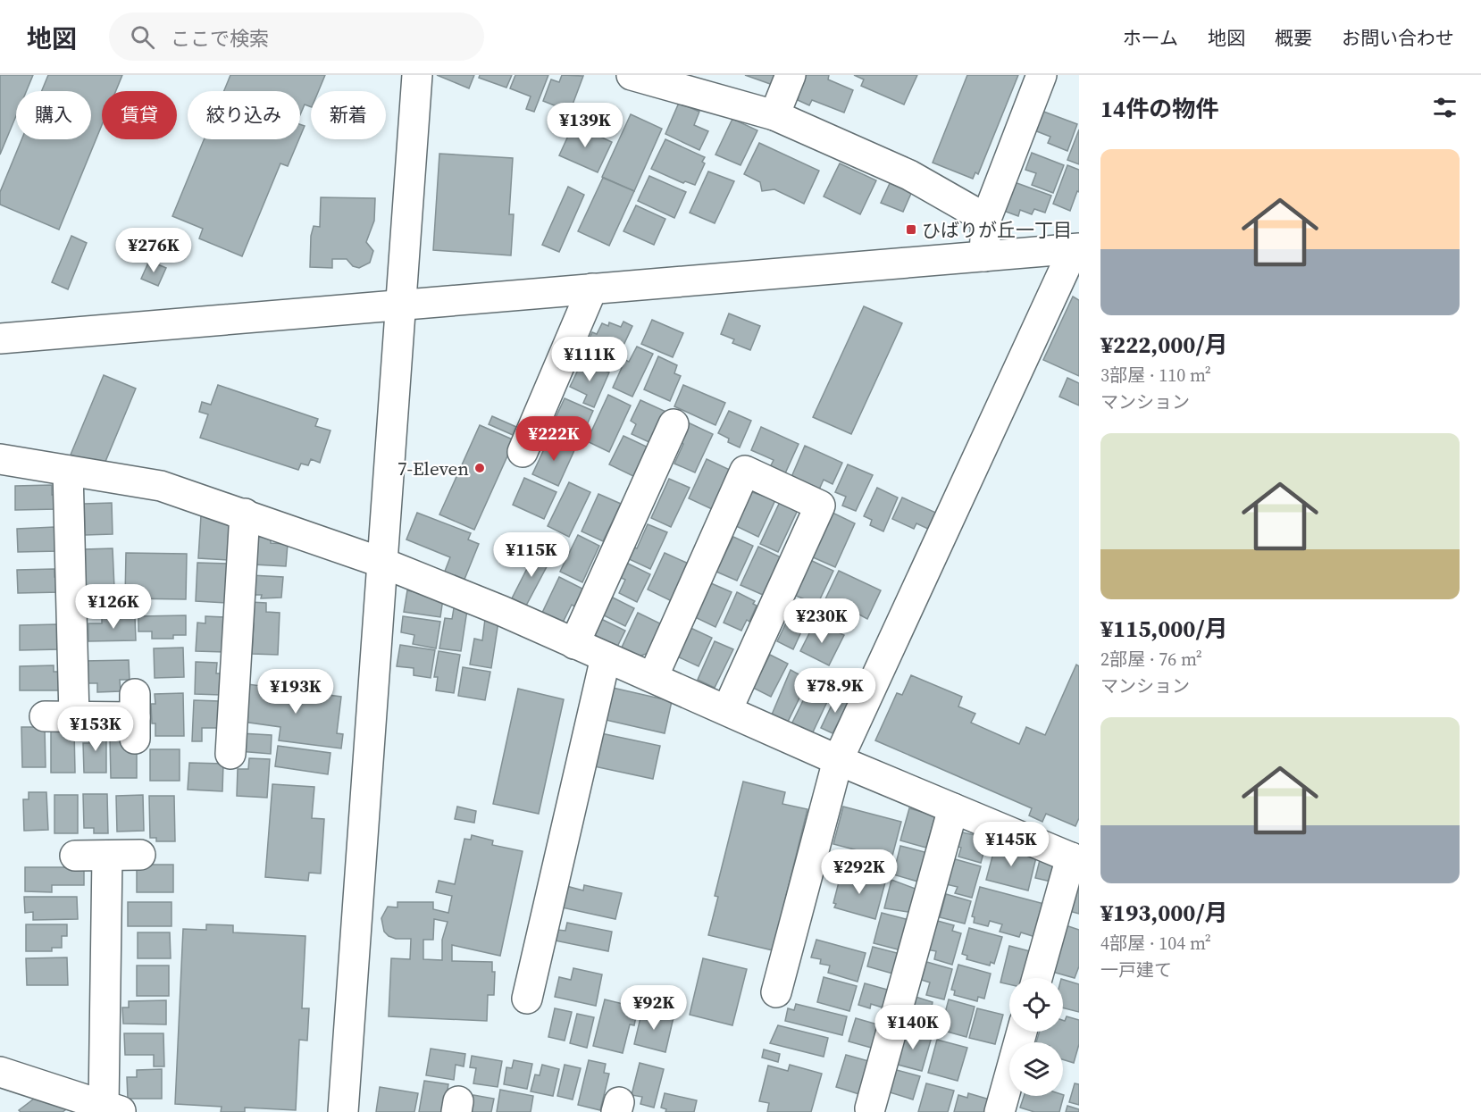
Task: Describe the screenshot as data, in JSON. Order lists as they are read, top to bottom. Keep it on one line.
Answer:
{"places":{"transit":["ひばりが丘一丁目"],"other":["7-Eleven"]},"page":{"header":"地図","search":"ここで検索","nav":["ホーム","地図","概要","お問い合わせ"],"heading":"14件の物件","chip":["購入","賃貸","絞り込み","新着"],"price":["¥139K","¥276K","¥111K","¥222K","¥115K","¥126K","¥230K","¥78.9K","¥193K","¥153K","¥145K","¥292K","¥92K","¥140K"],"list":[{"name":"¥222,000/月","note":"3部屋 · 110 m² · マンション"},{"name":"¥115,000/月","note":"2部屋 · 76 m² · マンション"},{"name":"¥193,000/月","note":"4部屋 · 104 m² · 一戸建て"}]}}
